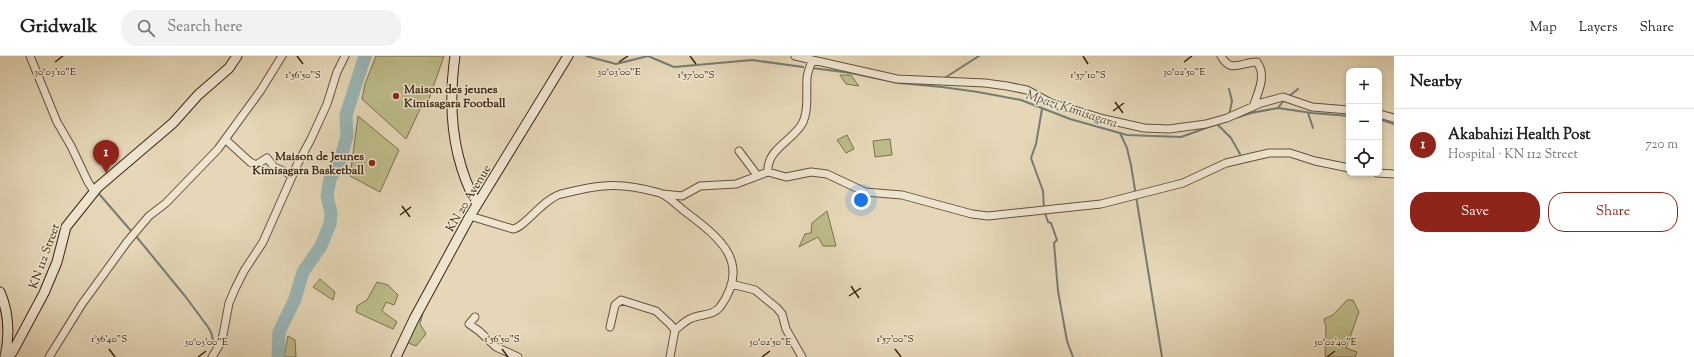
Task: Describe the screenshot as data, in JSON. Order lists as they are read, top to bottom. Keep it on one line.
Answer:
{"streets":{"street":["KN 20 Avenue","KN 112 Street"]},"water":["Mpazi Kimisagara"],"places":["Maison des jeunes Kimisagara Football","Maison de Jeunes Kimisagara Basketball"],"page":{"header":"Gridwalk","search":"Search here","nav":["Map","Layers","Share"],"heading":"Nearby","map_buttons":["+","−"],"list":[{"mark":"1","name":"Akabahizi Health Post","note":"Hospital · KN 112 Street","value":"720 m"}],"pins":"1","buttons":["Save","Share"]},"coordinates":["30°03'10\"E","30°03'00\"E","30°02'50\"E","1°56'50\"S","1°57'00\"S","1°57'10\"S","1°56'40\"S","30°02'40\"E"]}
